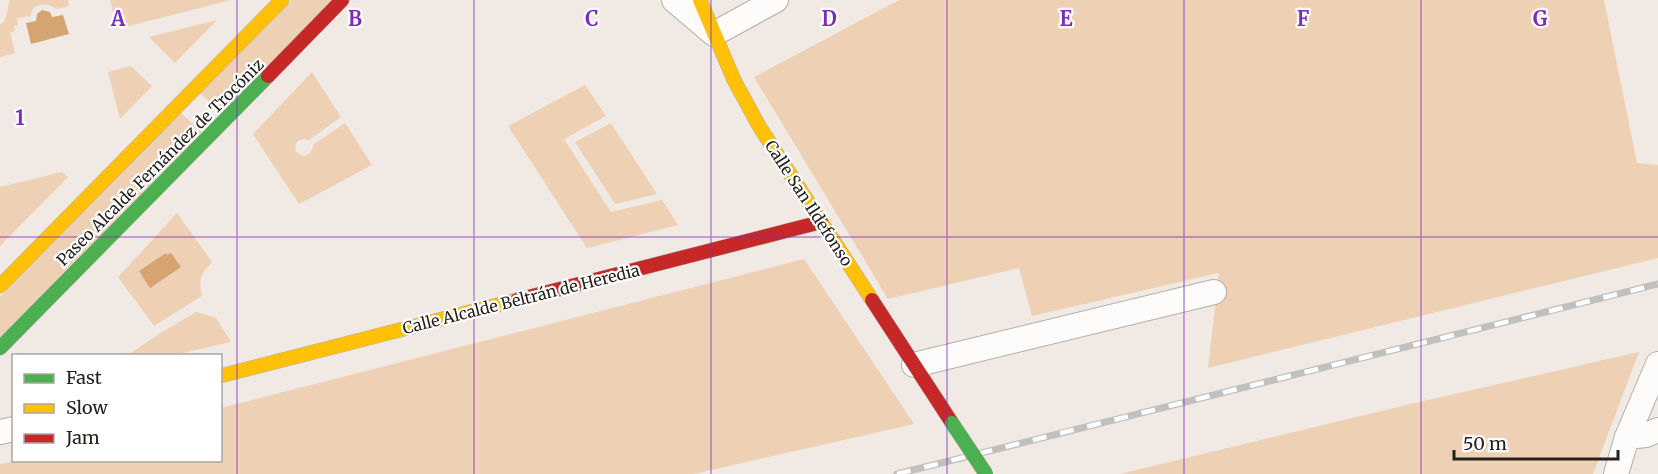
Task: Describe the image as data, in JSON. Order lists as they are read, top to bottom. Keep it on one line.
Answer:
{"streets":{"street":["Paseo Alcalde Fernández de Trocóniz","Calle San Ildefonso","Calle Alcalde Beltrán de Heredia"]},"crossings":[["Calle San Ildefonso","Calle Alcalde Beltrán de Heredia"]],"legend":["Fast","Slow","Jam"],"scale_bar":"50 m","grid":{"columns":["A","B","C","D","E","F","G"],"rows":["1"]}}
